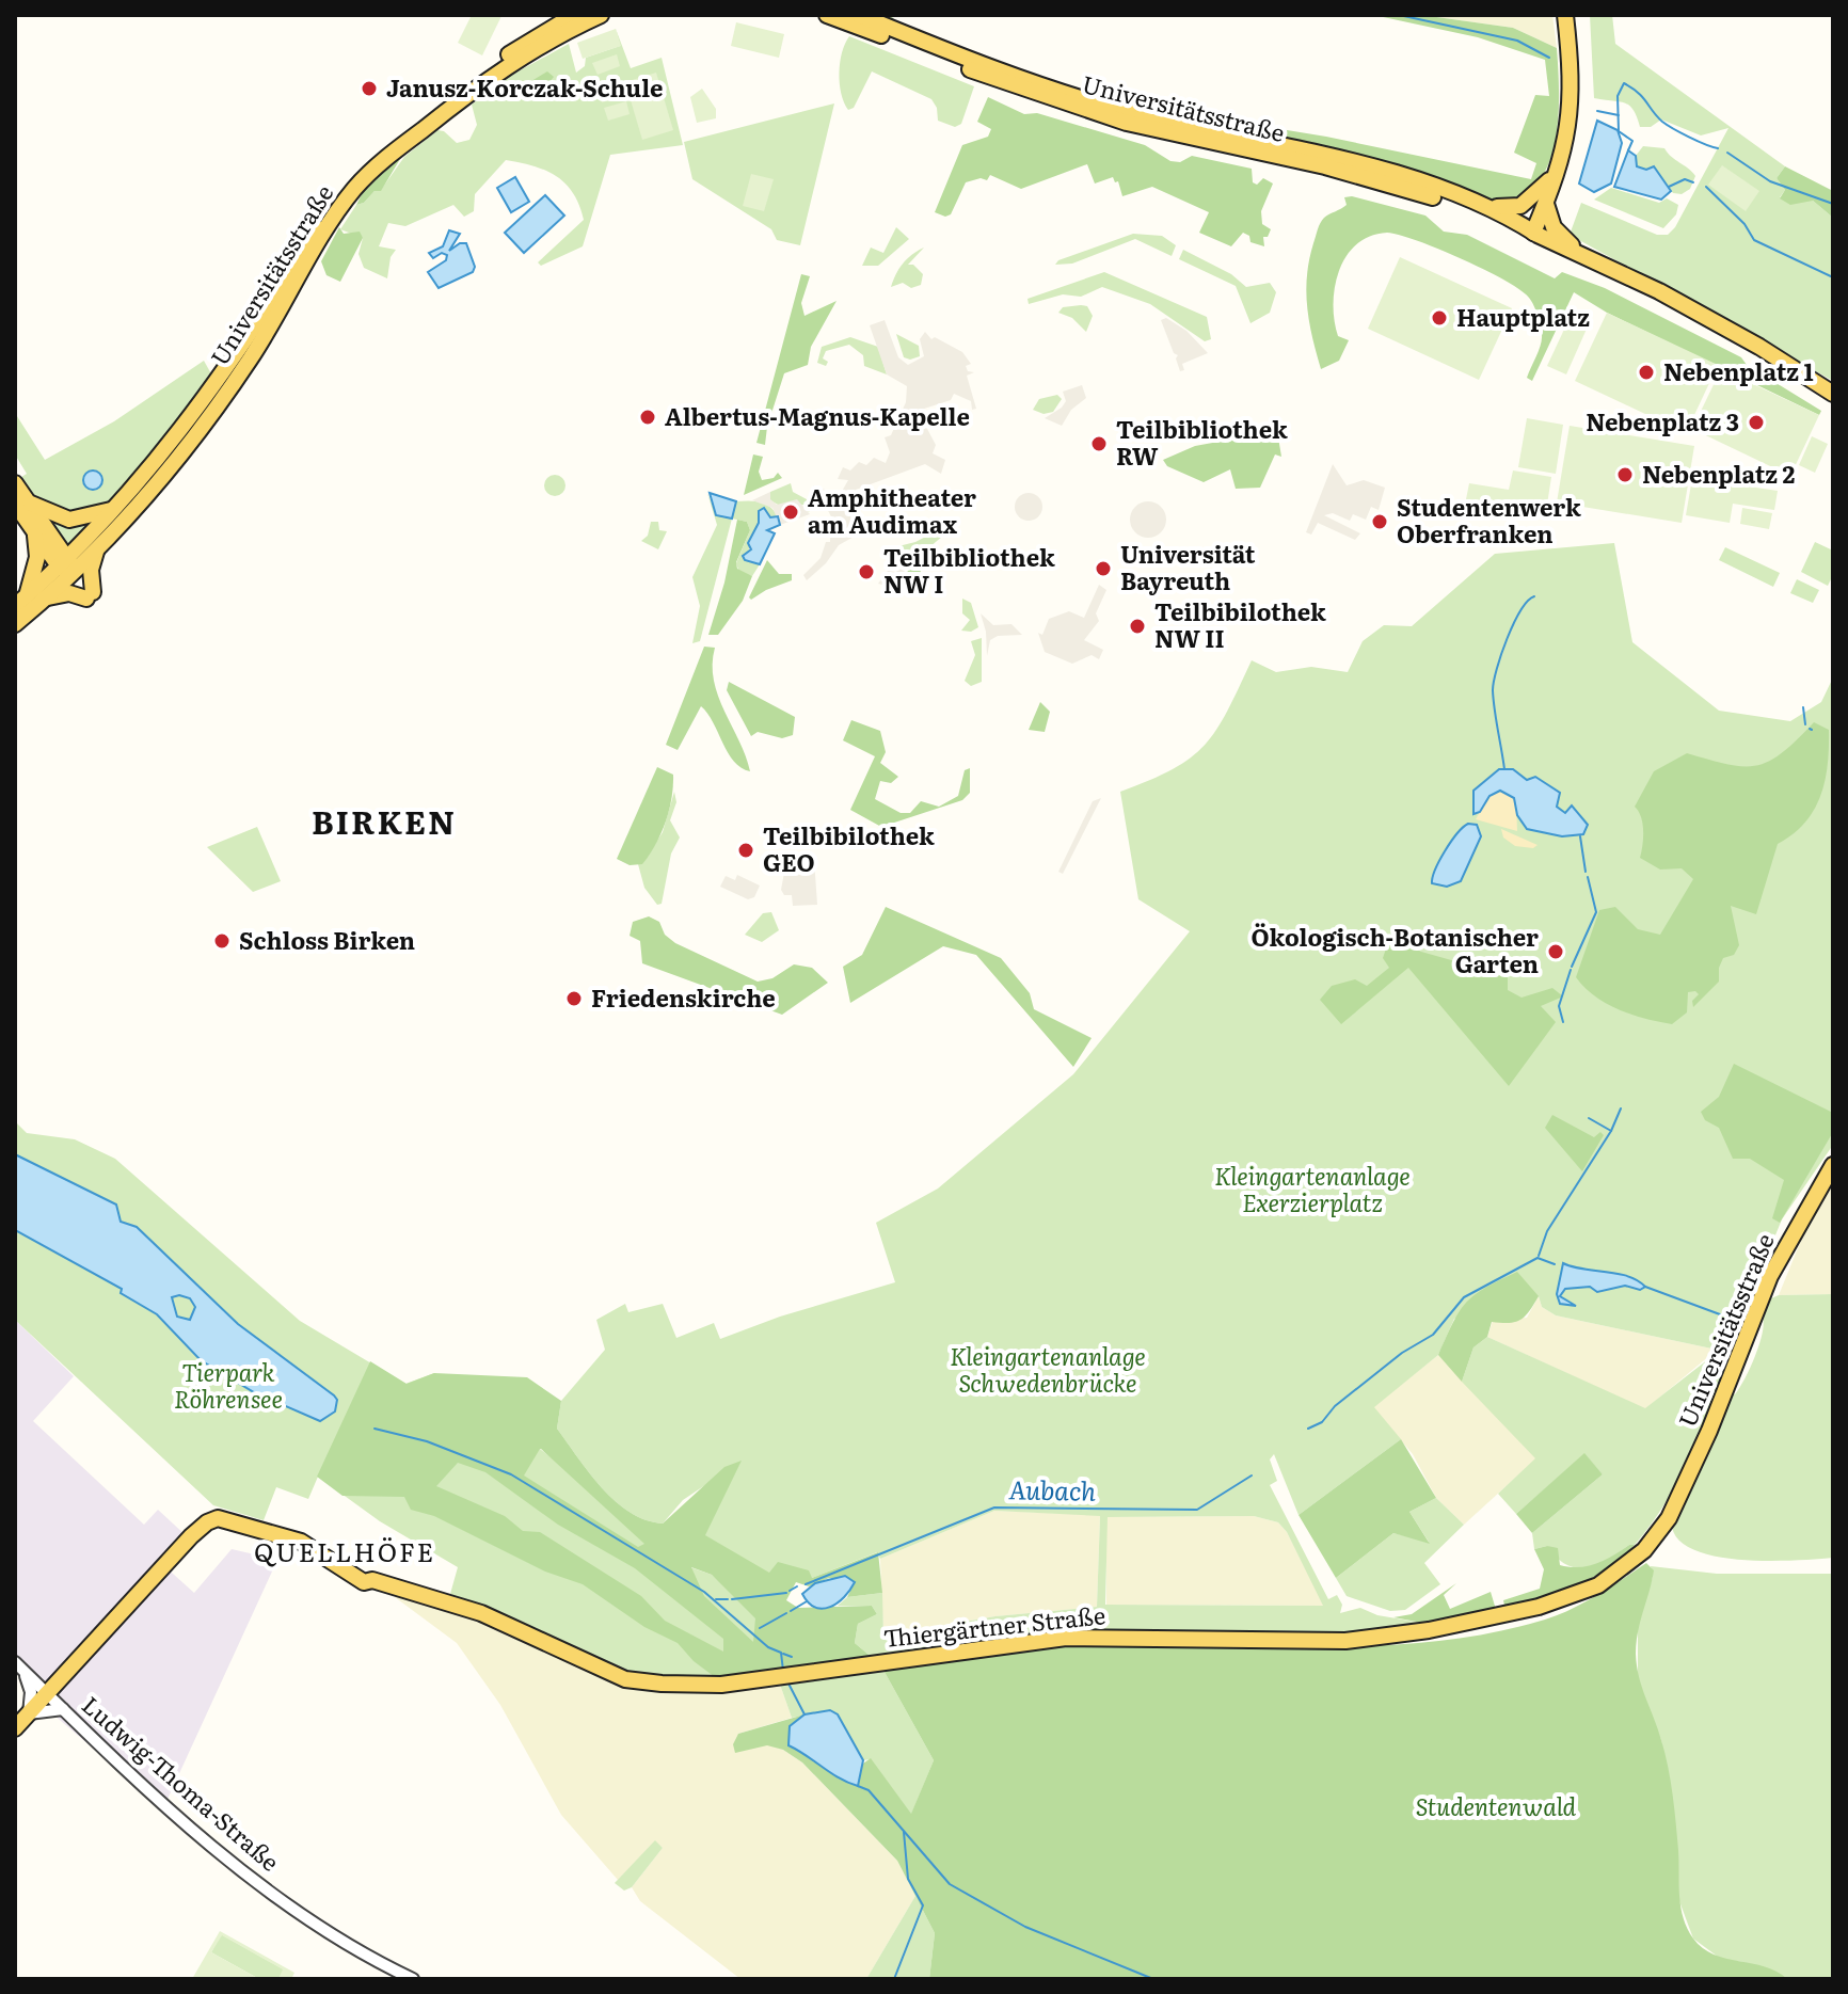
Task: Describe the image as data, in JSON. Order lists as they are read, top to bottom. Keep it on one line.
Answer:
{"streets":{"main road":["Universitätsstraße","Thiergärtner Straße"],"street":["Ludwig-Thoma-Straße"]},"crossings":[["Universitätsstraße","Thiergärtner Straße"],["Thiergärtner Straße","Ludwig-Thoma-Straße"]],"districts":["BIRKEN","QUELLHÖFE"],"water":["Aubach"],"parks":["Kleingartenanlage Exerzierplatz","Kleingartenanlage Schwedenbrücke","Tierpark Röhrensee","Studentenwald"],"places":["Janusz-Korczak-Schule","Hauptplatz","Nebenplatz 1","Albertus-Magnus-Kapelle","Nebenplatz 3","Teilbibliothek RW","Nebenplatz 2","Amphitheater am Audimax","Studentenwerk Oberfranken","Universität Bayreuth","Teilbibliothek NW I","Teilbibilothek NW II","Teilbibilothek GEO","Schloss Birken","Ökologisch-Botanischer Garten","Friedenskirche"]}
